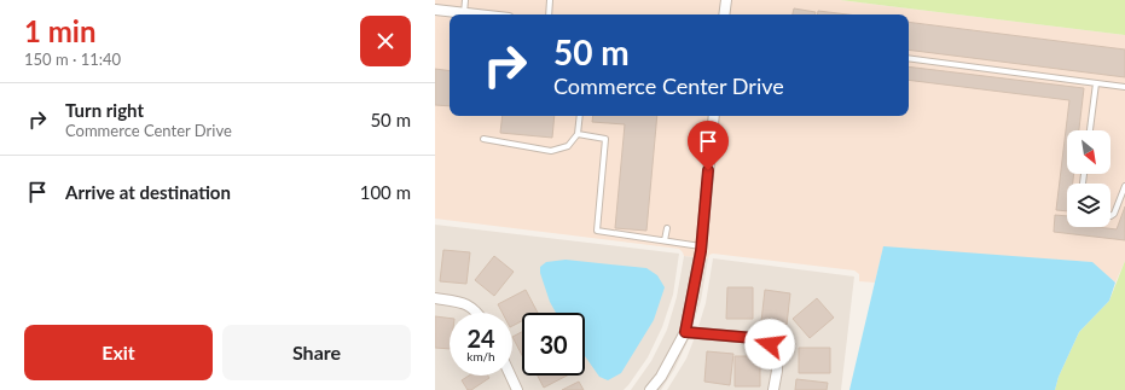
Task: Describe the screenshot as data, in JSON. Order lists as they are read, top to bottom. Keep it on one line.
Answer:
{"north":"bottom right","page":{"heading":["1 min","150 m · 11:40"],"turn":["50 m","Commerce Center Drive"],"list":[{"name":"Turn right","note":"Commerce Center Drive","value":"50 m"},{"name":"Arrive at destination","value":"100 m"}],"speed":"24 km/h","limit":"30","buttons":["Exit","Share"]}}
